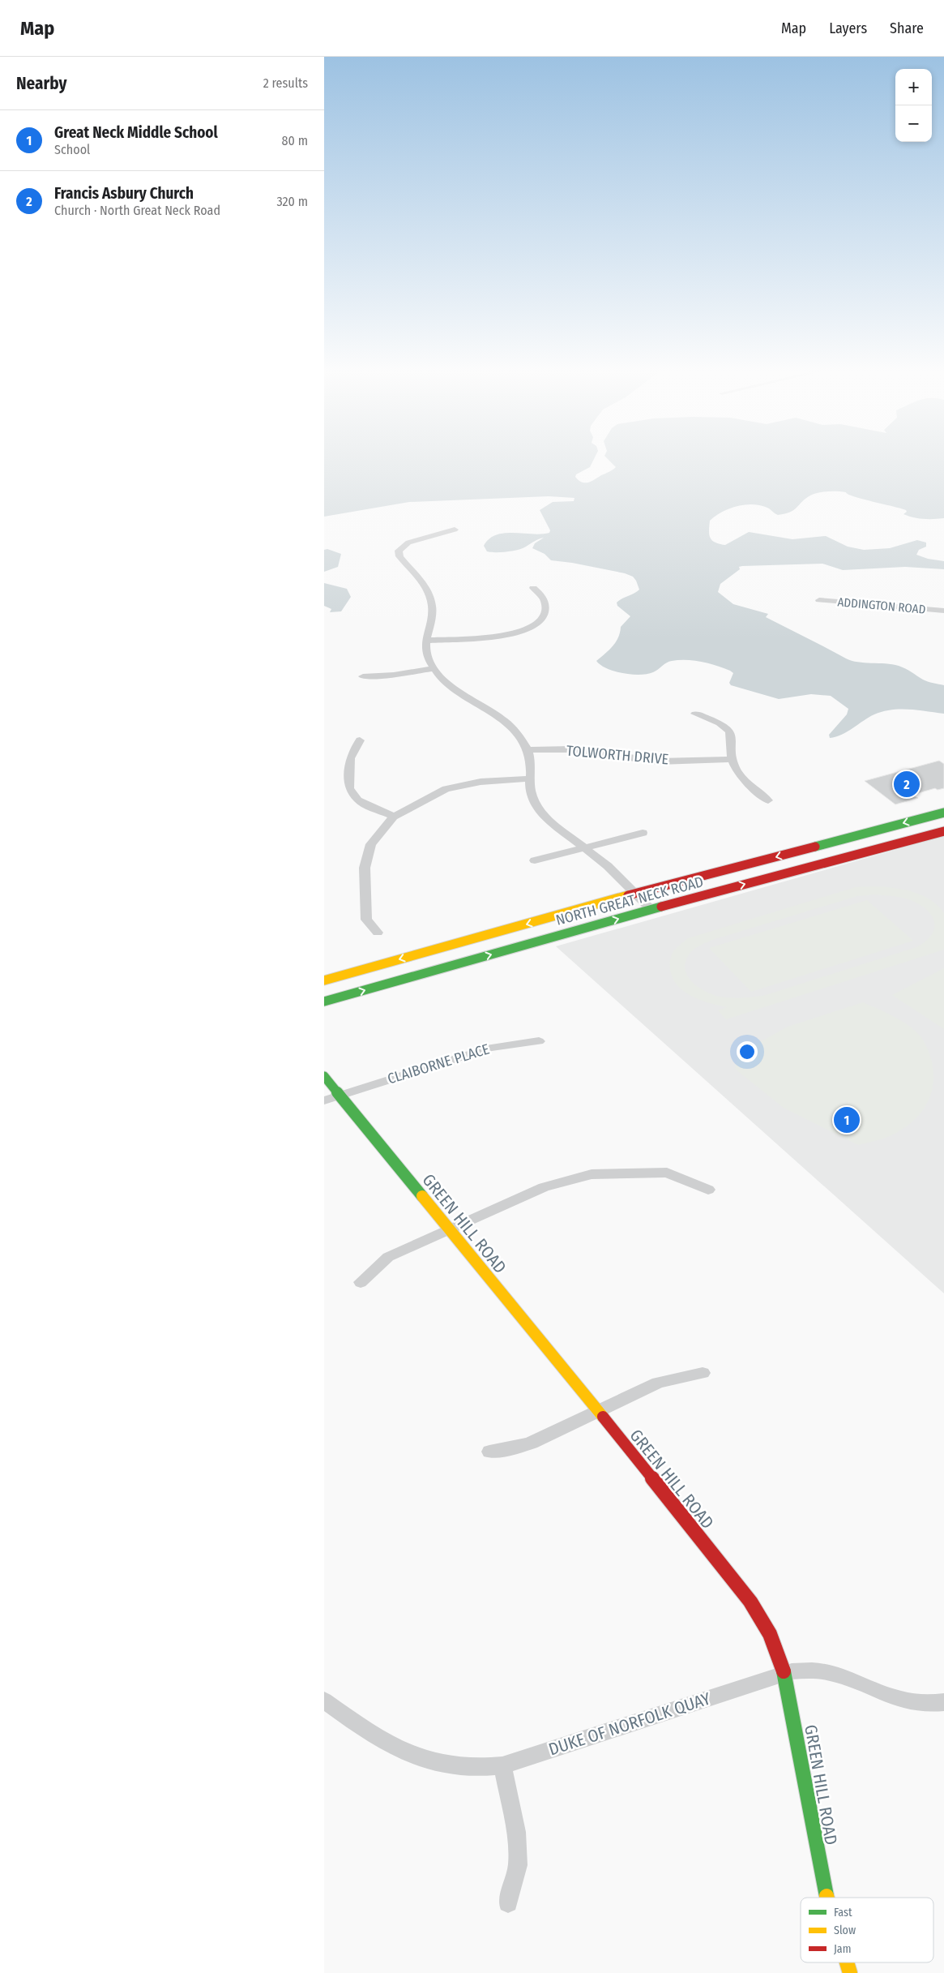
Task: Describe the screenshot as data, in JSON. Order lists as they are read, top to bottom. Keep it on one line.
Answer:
{"streets":{"main road":["NORTH GREAT NECK ROAD","GREEN HILL ROAD"],"street":["ADDINGTON ROAD","TOLWORTH DRIVE","CLAIBORNE PLACE","DUKE OF NORFOLK QUAY"]},"crossings":[["CLAIBORNE PLACE","GREEN HILL ROAD"],["GREEN HILL ROAD","DUKE OF NORFOLK QUAY"]],"legend":["Fast","Slow","Jam"],"page":{"header":"Map","nav":["Map","Layers","Share"],"heading":["Nearby","2 results"],"map_buttons":["+","−"],"list":[{"mark":"1","name":"Great Neck Middle School","note":"School","value":"80 m"},{"mark":"2","name":"Francis Asbury Church","note":"Church · North Great Neck Road","value":"320 m"}],"pins":["2","1"]}}
